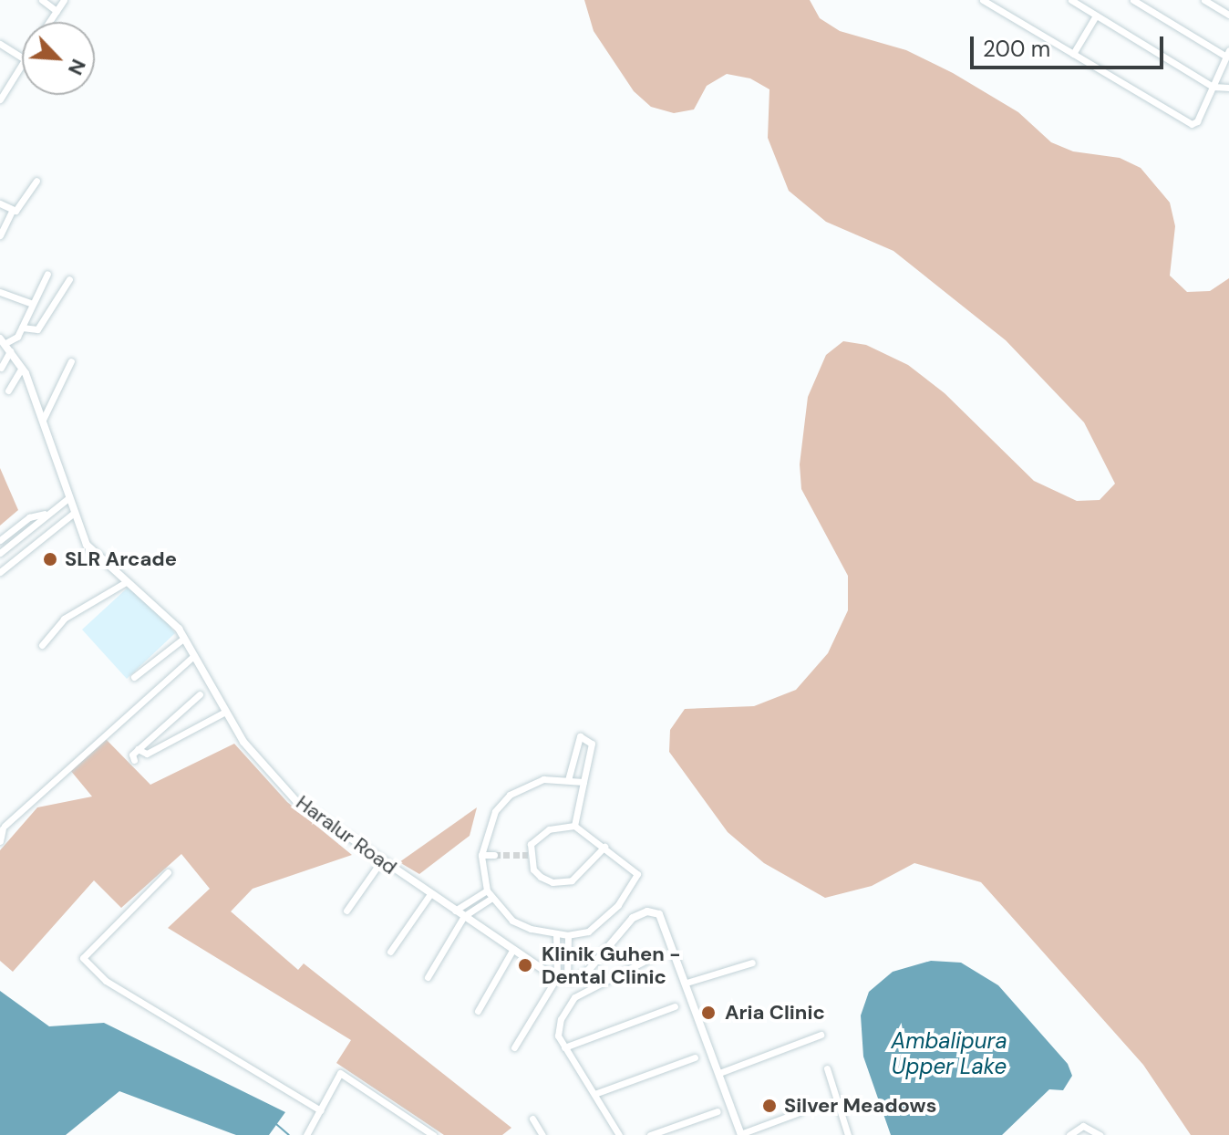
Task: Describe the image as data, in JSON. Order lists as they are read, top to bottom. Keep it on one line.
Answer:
{"streets":{"street":["Haralur Road"]},"water":["Ambalipura Upper Lake"],"places":["SLR Arcade","Klinik Guhen - Dental Clinic","Aria Clinic","Silver Meadows"],"scale_bar":"200 m","north":"bottom right"}
